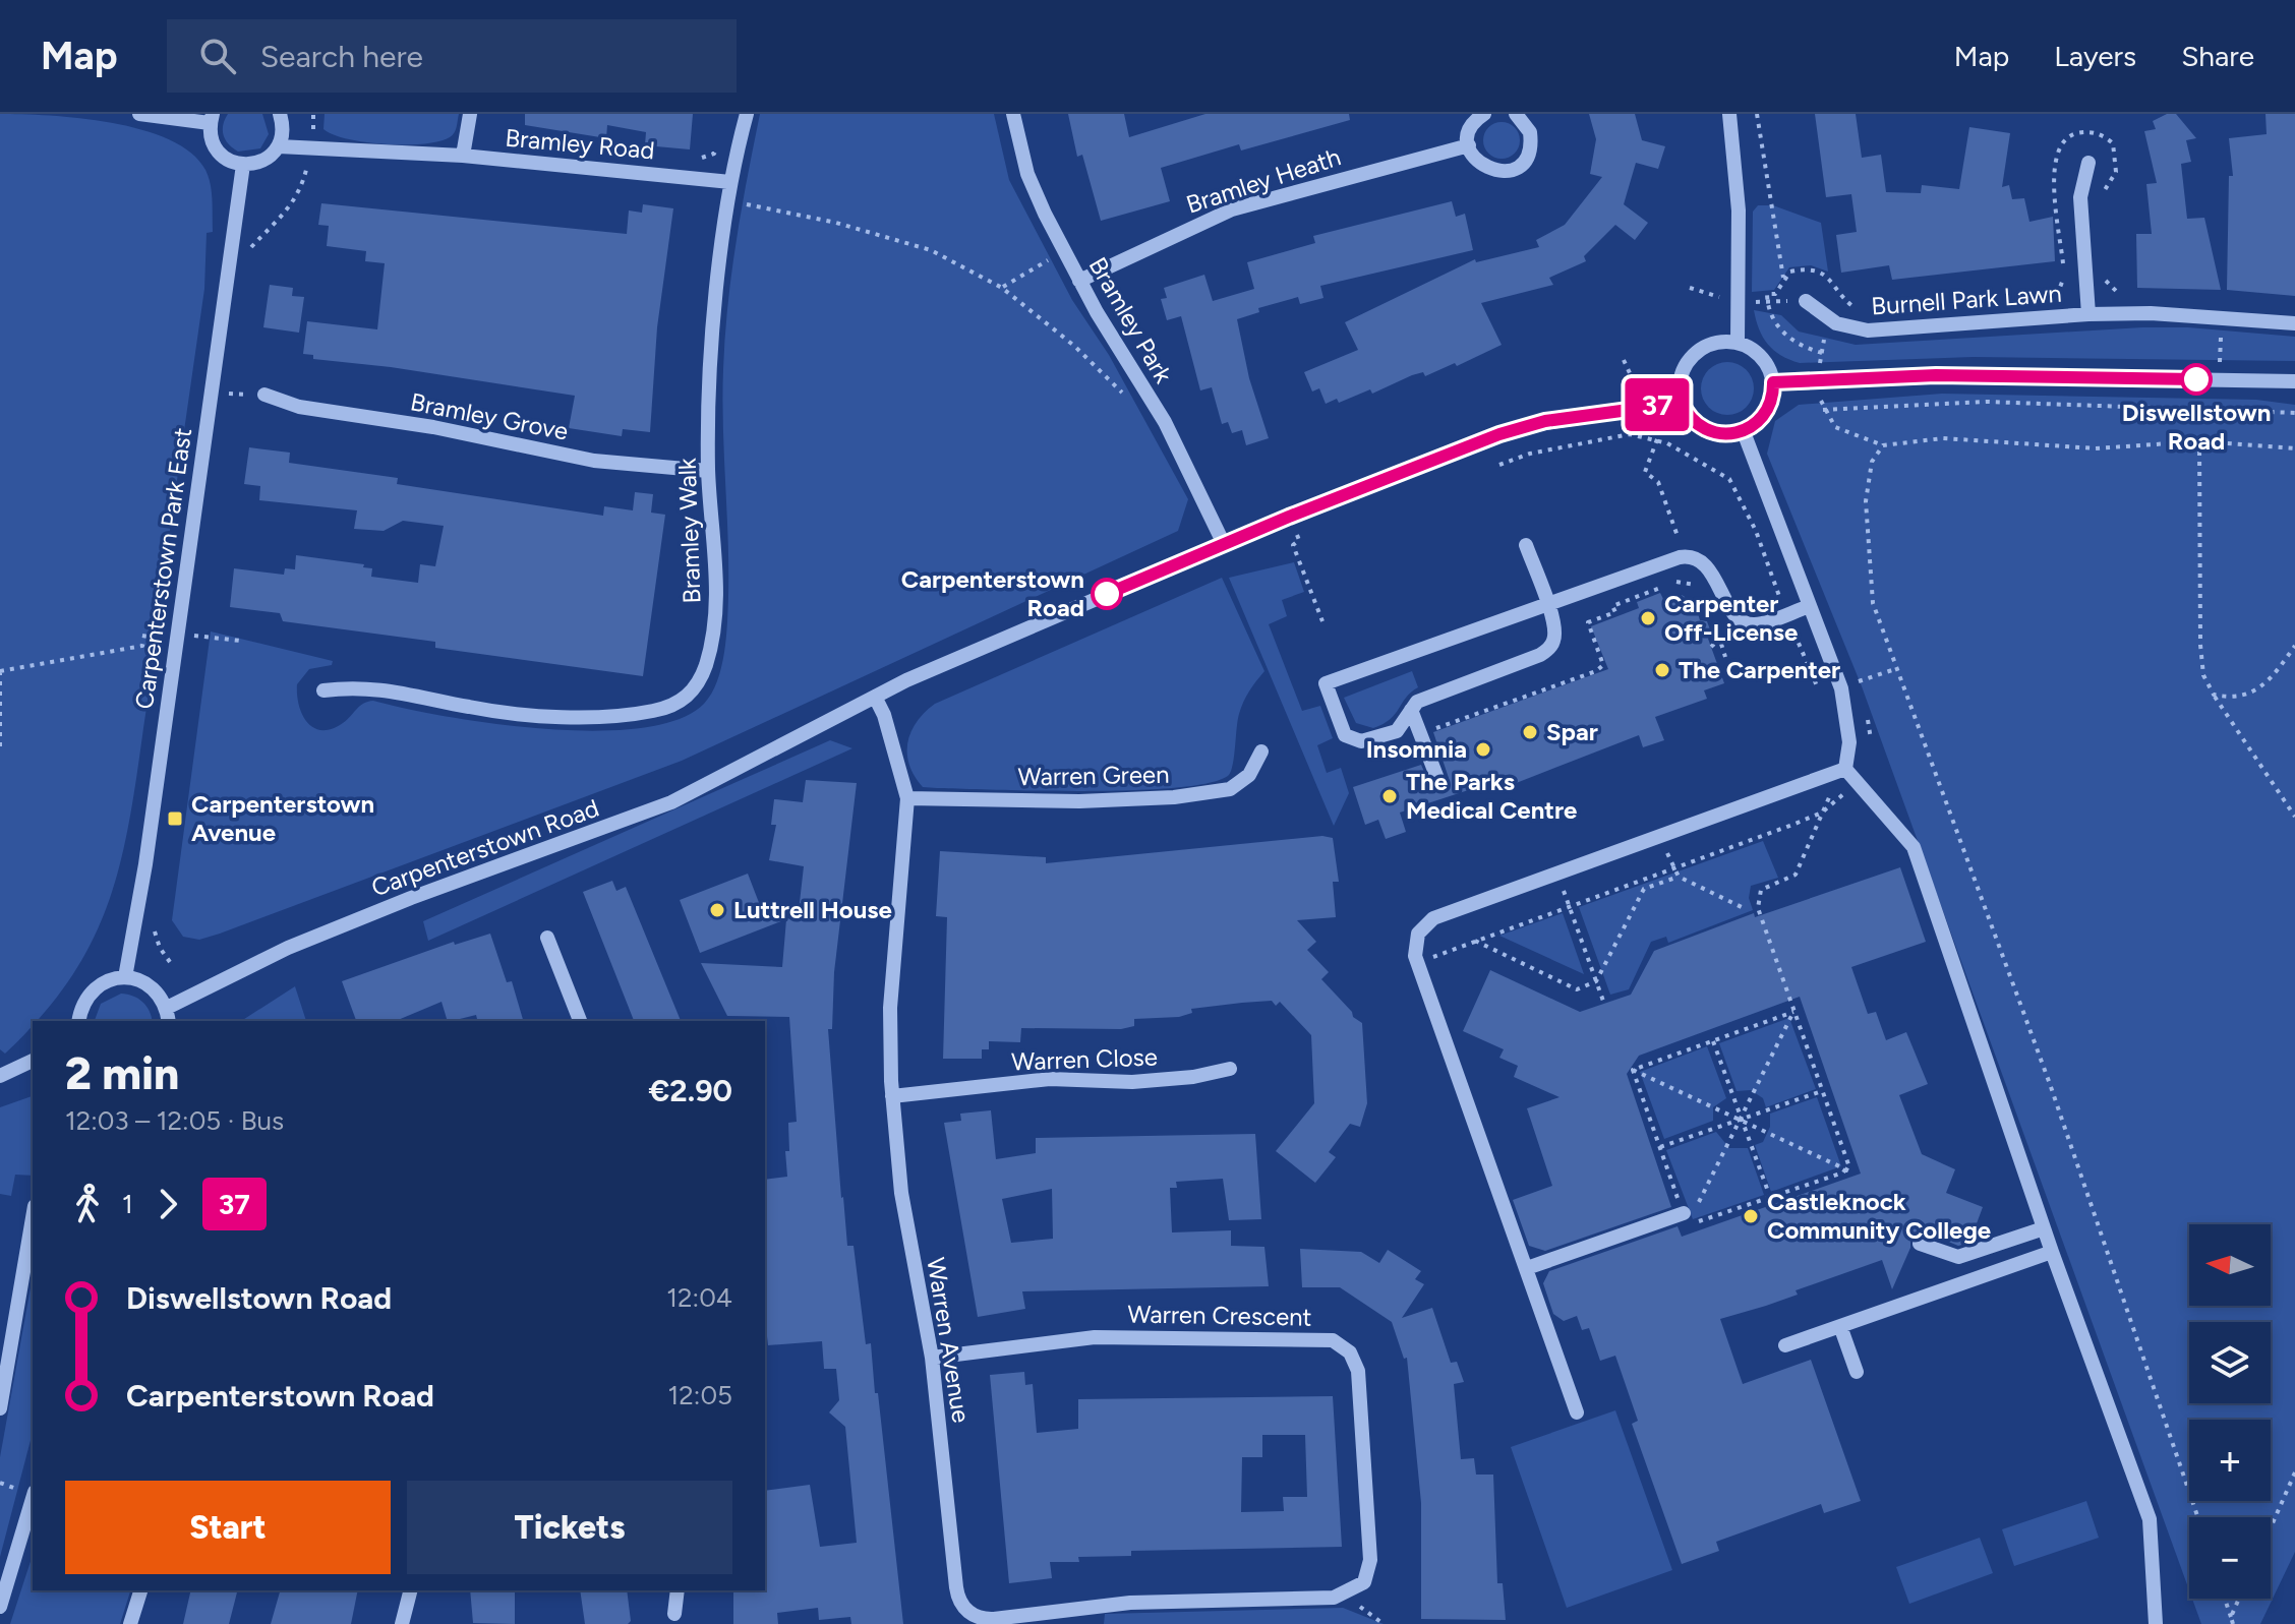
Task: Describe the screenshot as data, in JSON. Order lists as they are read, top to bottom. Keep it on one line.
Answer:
{"streets":{"street":["Bramley Road","Bramley Heath","Burnell Park Lawn","Bramley Park","Bramley Grove","Bramley Walk","Carpenterstown Park East","Warren Green","Carpenterstown Road","Warren Close","Warren Crescent","Warren Avenue"]},"crossings":[["Bramley Road","Bramley Walk"],["Bramley Heath","Bramley Park"],["Bramley Park","Carpenterstown Road"],["Bramley Grove","Bramley Walk"],["Warren Green","Warren Avenue"],["Carpenterstown Road","Warren Avenue"],["Warren Close","Warren Avenue"],["Warren Crescent","Warren Avenue"]],"places":{"other":["Diswellstown Road","Carpenterstown Road","Carpenter Off-License","The Carpenter","Spar","Insomnia","The Parks Medical Centre","Luttrell House","Castleknock Community College"],"transit":["Carpenterstown Avenue"]},"lines":["bus line 37"],"north":"left","page":{"header":"Map","search":"Search here","nav":["Map","Layers","Share"],"on_map":"37","heading":["2 min","12:03 – 12:05 · Bus","€2.90"],"legs":["1","37"],"map_buttons":["+","−"],"list":[{"name":"Diswellstown Road","value":"12:04"},{"name":"Carpenterstown Road","value":"12:05"}],"buttons":["Start","Tickets"]}}
